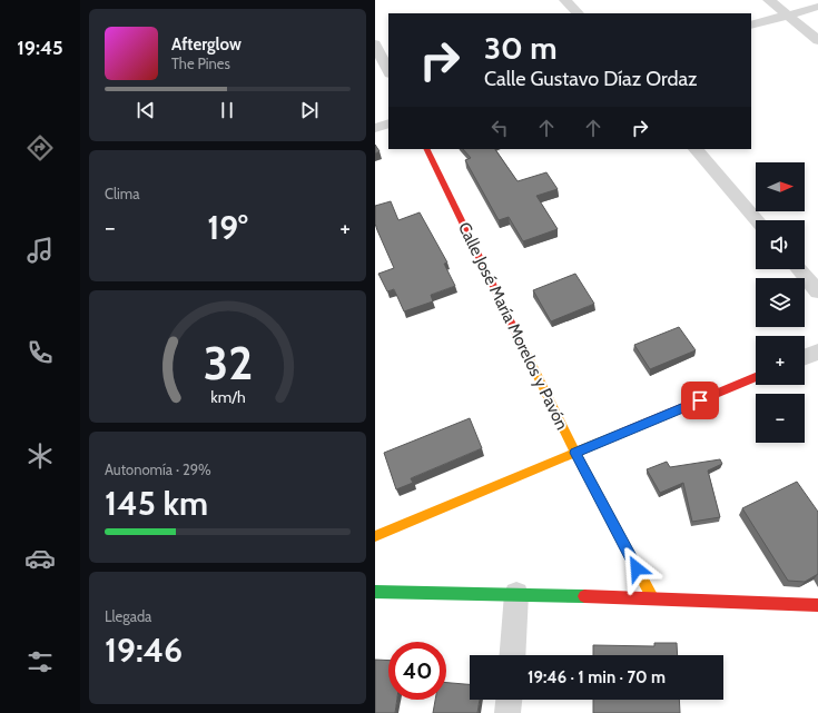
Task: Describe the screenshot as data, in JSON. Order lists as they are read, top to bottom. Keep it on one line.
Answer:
{"streets":{"street":["Calle José María Morelos y Pavón"]},"north":"right","page":{"tabs":"19:45","turn":["30 m","Calle Gustavo Díaz Ordaz"],"song":["Afterglow","The Pines"],"tile":["Clima",["Autonomía · 29%","145 km"],["Llegada","19:46"]],"map_buttons":["+","−"],"heat":["−","19°","+"],"limit":"40","trip":"19:46 · 1 min · 70 m","gauge":["32","km/h"]}}
